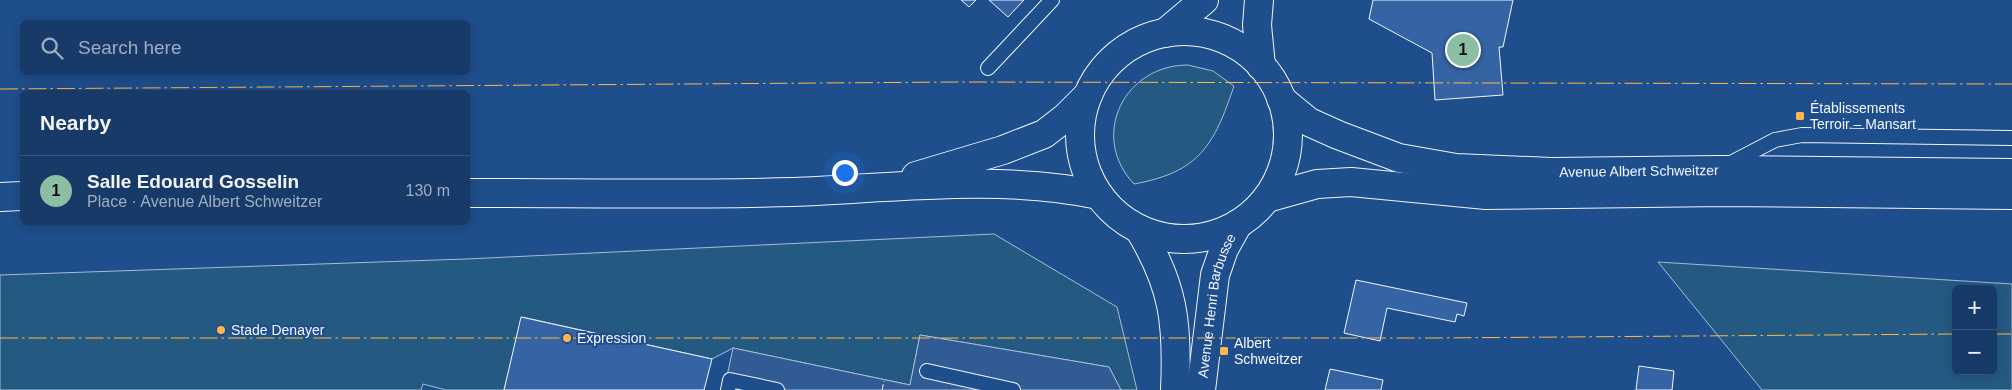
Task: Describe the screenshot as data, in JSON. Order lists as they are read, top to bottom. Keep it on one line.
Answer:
{"streets":{"main road":["Avenue Albert Schweitzer","Avenue Henri Barbusse"]},"places":{"transit":["Établissements Terroir – Mansart","Albert Schweitzer"],"other":["Stade Denayer","Expression"]},"page":{"search":"Search here","pins":"1","heading":"Nearby","list":[{"mark":"1","name":"Salle Edouard Gosselin","note":"Place · Avenue Albert Schweitzer","value":"130 m"}],"map_buttons":["+","−"]}}
